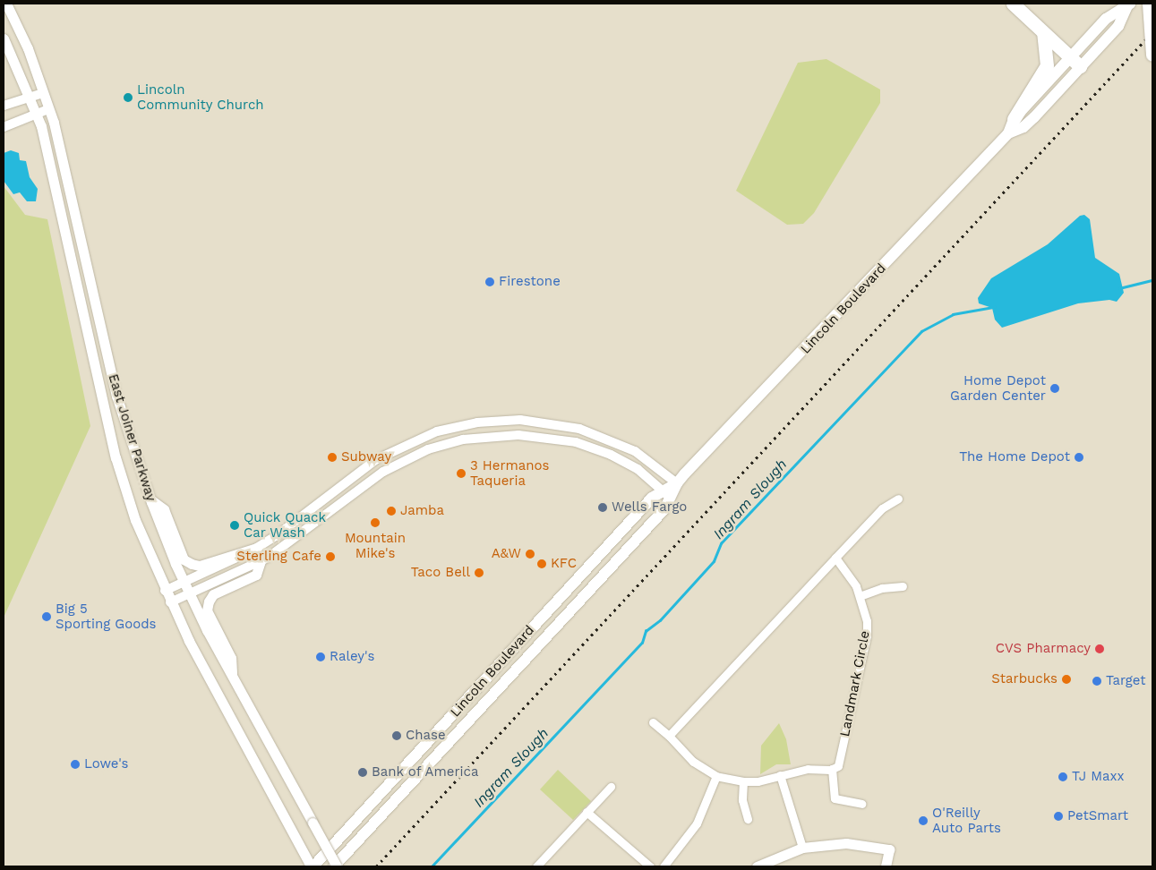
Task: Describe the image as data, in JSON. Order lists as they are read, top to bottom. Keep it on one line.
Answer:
{"streets":{"main road":["Lincoln Boulevard","East Joiner Parkway"],"street":["Landmark Circle"]},"crossings":[["Lincoln Boulevard","East Joiner Parkway"]],"water":["Ingram Slough"],"places":["Lincoln Community Church","Firestone","Home Depot Garden Center","Subway","The Home Depot","3 Hermanos Taqueria","Wells Fargo","Jamba","Mountain Mike's","Quick Quack Car Wash","A&W","Sterling Cafe","KFC","Taco Bell","Big 5 Sporting Goods","CVS Pharmacy","Raley's","Starbucks","Target","Chase","Lowe's","Bank of America","TJ Maxx","PetSmart","O'Reilly Auto Parts"]}
